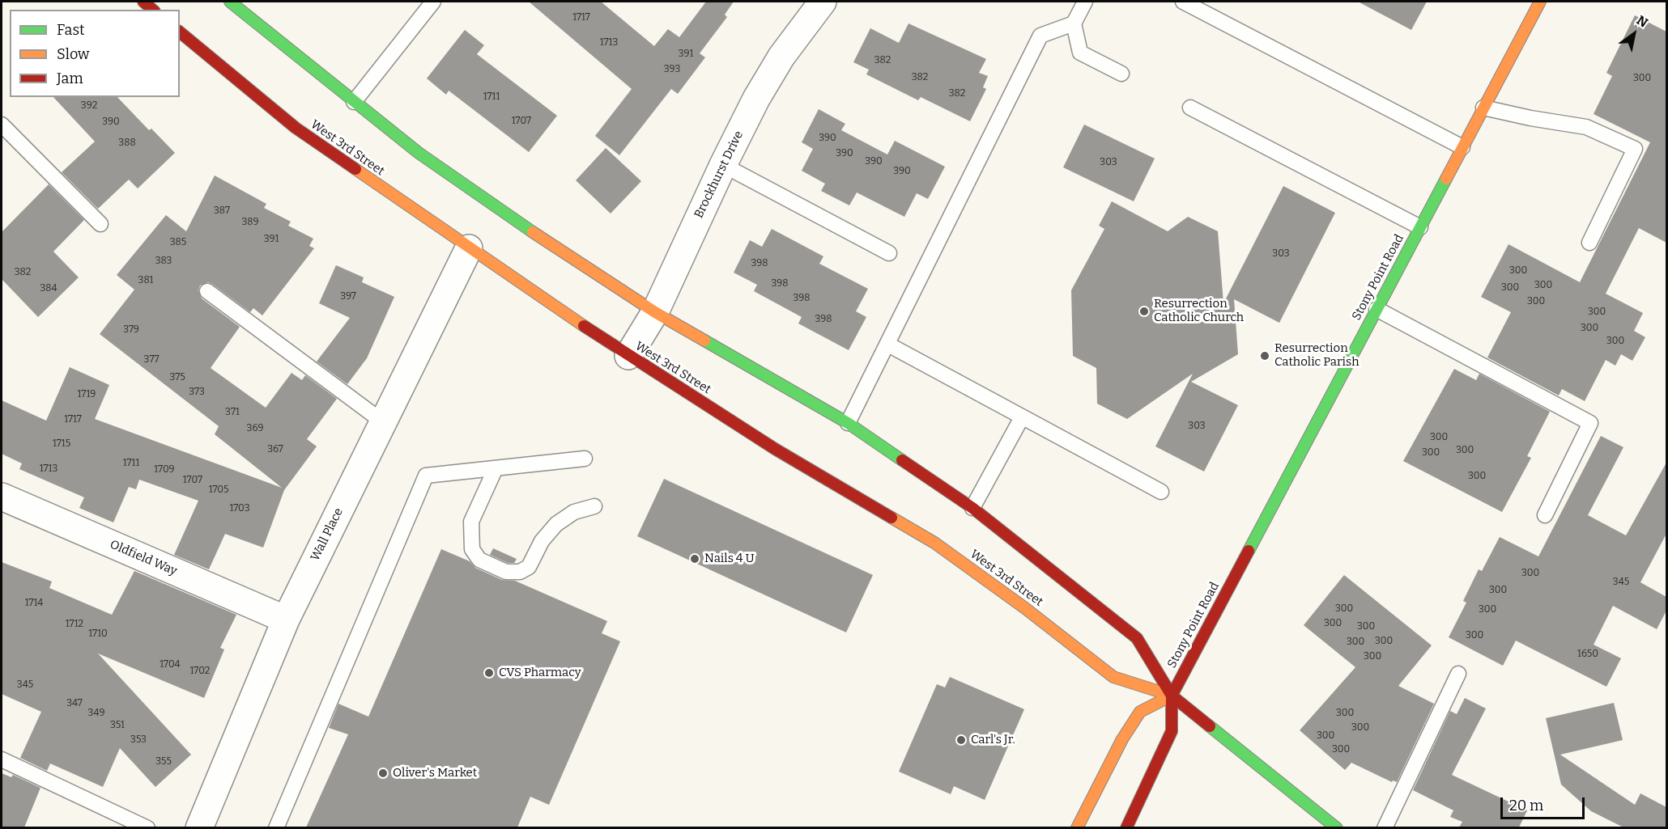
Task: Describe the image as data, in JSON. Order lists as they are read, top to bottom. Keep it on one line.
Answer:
{"streets":{"main road":["West 3rd Street","Stony Point Road"],"street":["Brockhurst Drive","Wall Place","Oldfield Way"]},"crossings":[["West 3rd Street","Brockhurst Drive"],["West 3rd Street","Stony Point Road"],["West 3rd Street","Wall Place"],["Wall Place","Oldfield Way"]],"places":["Resurrection Catholic Church","Resurrection Catholic Parish","Nails 4 U","CVS Pharmacy","Carl's Jr.","Oliver's Market"],"house_numbers":["1717","1713","391","382","393","382","300","382","1711","392","1707","390","390","388","390","390","303","390","387","389","391","385","303","383","398","300","382","381","398","300","300","384","397","398","300","300","398","300","379","300","377","375","373","1719","371","1717","303","369","300","1715","367","300","300","1711","1713","1709","300","1707","1705","1703","300","345","300","1714","300","300","300","1712","300","1710","300","300","300","1650","300","1704","1702","345","347","349","300","351","300","300","353","300","355"],"legend":["Fast","Slow","Jam"],"scale_bar":"20 m","north":"top right"}
